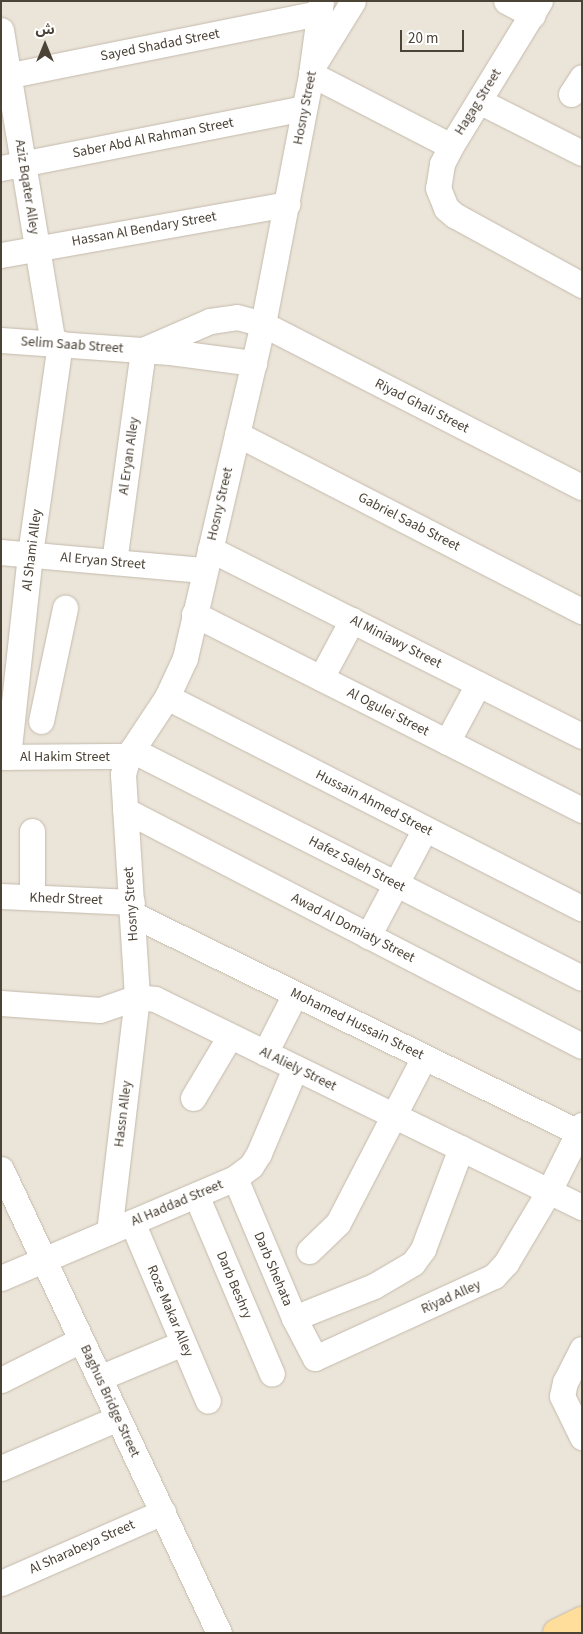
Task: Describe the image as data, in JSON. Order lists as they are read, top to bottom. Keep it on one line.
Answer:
{"streets":{"street":["Sayed Shadad Street","Hagag Street","Hosny Street","Saber Abd Al Rahman Street","Aziz Bqater Alley","Hassan Al Bendary Street","Selim Saab Street","Riyad Ghali Street","Al Eryan Alley","Gabriel Saab Street","Al Shami Alley","Al Eryan Street","Al Miniawy Street","Al Ogulei Street","Al Hakim Street","Hussain Ahmed Street","Hafez Saleh Street","Khedr Street","Awad Al Domiaty Street","Mohamed Hussain Street","Al Aliely Street","Hassn Alley","Al Haddad Street","Darb Shehata","Darb Beshry","Riyad Alley","Roze Makar Alley","Baghus Bridge Street","Al Sharabeya Street"]},"crossings":[["Sayed Shadad Street","Hosny Street"],["Sayed Shadad Street","Aziz Bqater Alley"],["Hagag Street","Hosny Street"],["Hosny Street","Saber Abd Al Rahman Street"],["Hosny Street","Hassan Al Bendary Street"],["Hosny Street","Selim Saab Street"],["Hosny Street","Riyad Ghali Street"],["Hosny Street","Gabriel Saab Street"],["Hosny Street","Al Eryan Street"],["Hosny Street","Al Miniawy Street"],["Hosny Street","Al Ogulei Street"],["Hosny Street","Al Hakim Street"],["Hosny Street","Hussain Ahmed Street"],["Hosny Street","Hafez Saleh Street"],["Hosny Street","Khedr Street"],["Hosny Street","Awad Al Domiaty Street"],["Hosny Street","Mohamed Hussain Street"],["Hosny Street","Al Aliely Street"],["Hosny Street","Hassn Alley"],["Saber Abd Al Rahman Street","Aziz Bqater Alley"],["Aziz Bqater Alley","Hassan Al Bendary Street"],["Aziz Bqater Alley","Selim Saab Street"],["Aziz Bqater Alley","Al Shami Alley"],["Selim Saab Street","Riyad Ghali Street"],["Selim Saab Street","Al Eryan Alley"],["Selim Saab Street","Al Shami Alley"],["Al Eryan Alley","Al Eryan Street"],["Al Shami Alley","Al Eryan Street"],["Al Shami Alley","Al Hakim Street"],["Al Eryan Street","Al Miniawy Street"],["Al Hakim Street","Hafez Saleh Street"],["Khedr Street","Mohamed Hussain Street"],["Mohamed Hussain Street","Riyad Alley"],["Al Aliely Street","Hassn Alley"],["Al Aliely Street","Al Haddad Street"],["Al Aliely Street","Riyad Alley"],["Hassn Alley","Al Haddad Street"],["Al Haddad Street","Darb Shehata"],["Al Haddad Street","Darb Beshry"],["Al Haddad Street","Roze Makar Alley"],["Al Haddad Street","Baghus Bridge Street"],["Darb Shehata","Riyad Alley"],["Baghus Bridge Street","Al Sharabeya Street"]],"scale_bar":"20 m","north":"top"}
